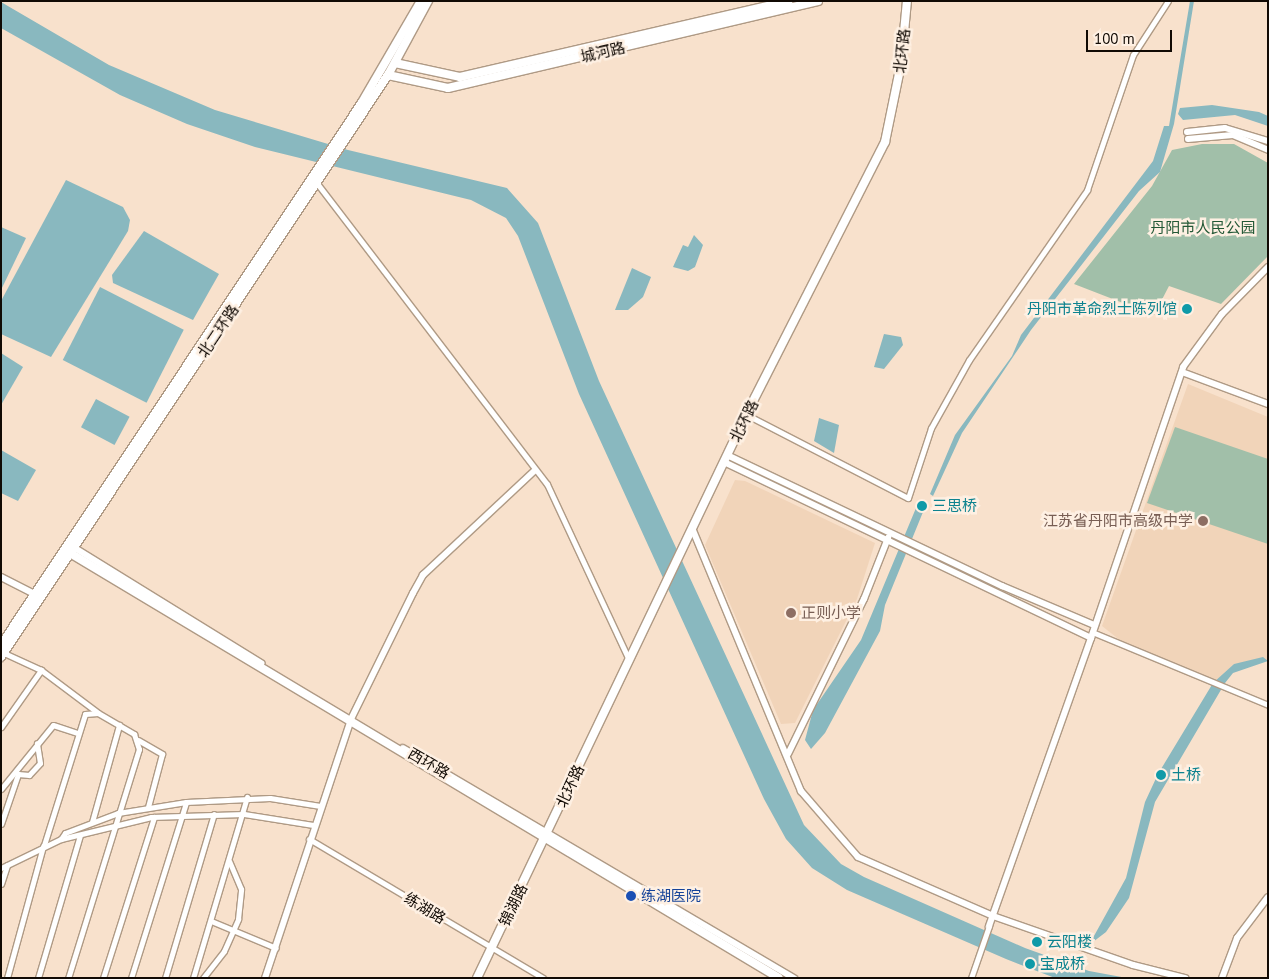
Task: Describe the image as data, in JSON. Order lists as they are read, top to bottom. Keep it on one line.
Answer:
{"streets":{"main road":["北环路","城河路","北二环路","西环路","锦湖路"],"street":["练湖路"]},"crossings":[["北环路","西环路"],["北环路","锦湖路"],["城河路","北二环路"],["北二环路","西环路"],["西环路","锦湖路"],["锦湖路","练湖路"]],"parks":["丹阳市人民公园"],"places":["丹阳市革命烈士陈列馆","三思桥","江苏省丹阳市高级中学","正则小学","土桥","练湖医院","云阳楼","宝成桥"],"scale_bar":"100 m"}
